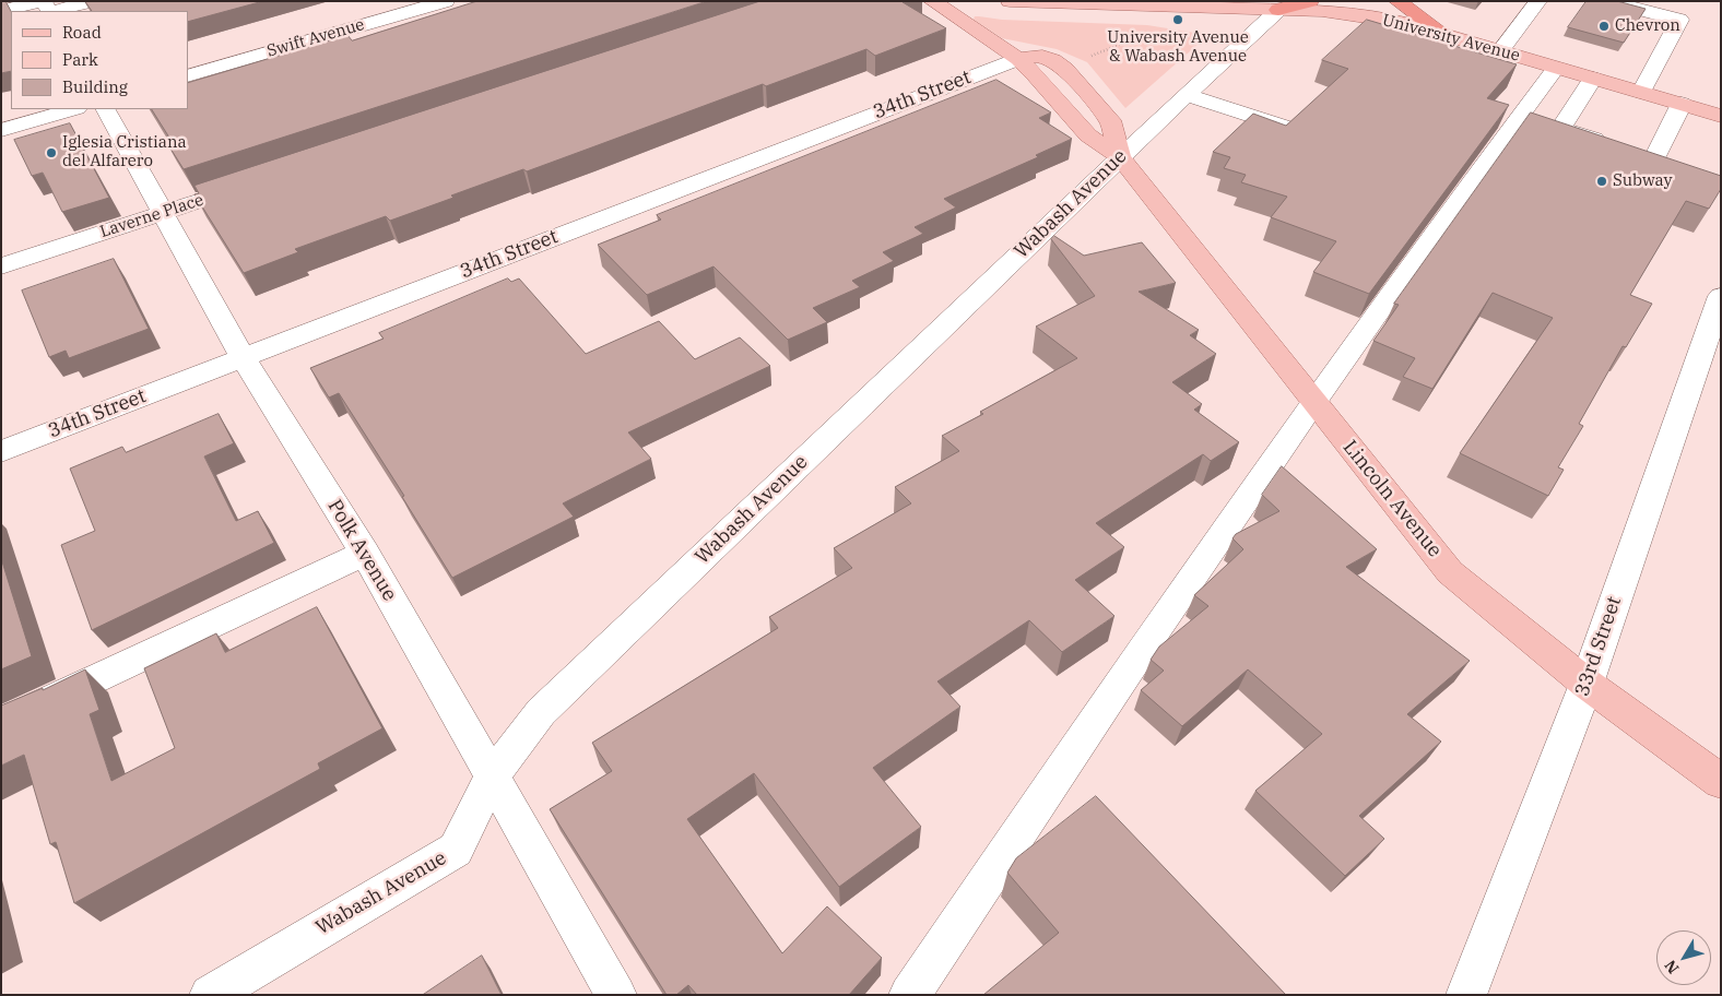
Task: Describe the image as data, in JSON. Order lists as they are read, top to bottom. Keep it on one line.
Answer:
{"streets":{"main road":["University Avenue","Lincoln Avenue"],"street":["Swift Avenue","34th Street","Wabash Avenue","Laverne Place","Polk Avenue","33rd Street"]},"crossings":[["University Avenue","Wabash Avenue"],["34th Street","Lincoln Avenue"],["34th Street","Polk Avenue"],["Wabash Avenue","Lincoln Avenue"],["Wabash Avenue","Polk Avenue"],["Laverne Place","Polk Avenue"],["Lincoln Avenue","33rd Street"]],"places":["University Avenue & Wabash Avenue","Chevron","Iglesia Cristiana del Alfarero","Subway"],"legend":["Road","Park","Building"],"north":"bottom left"}
